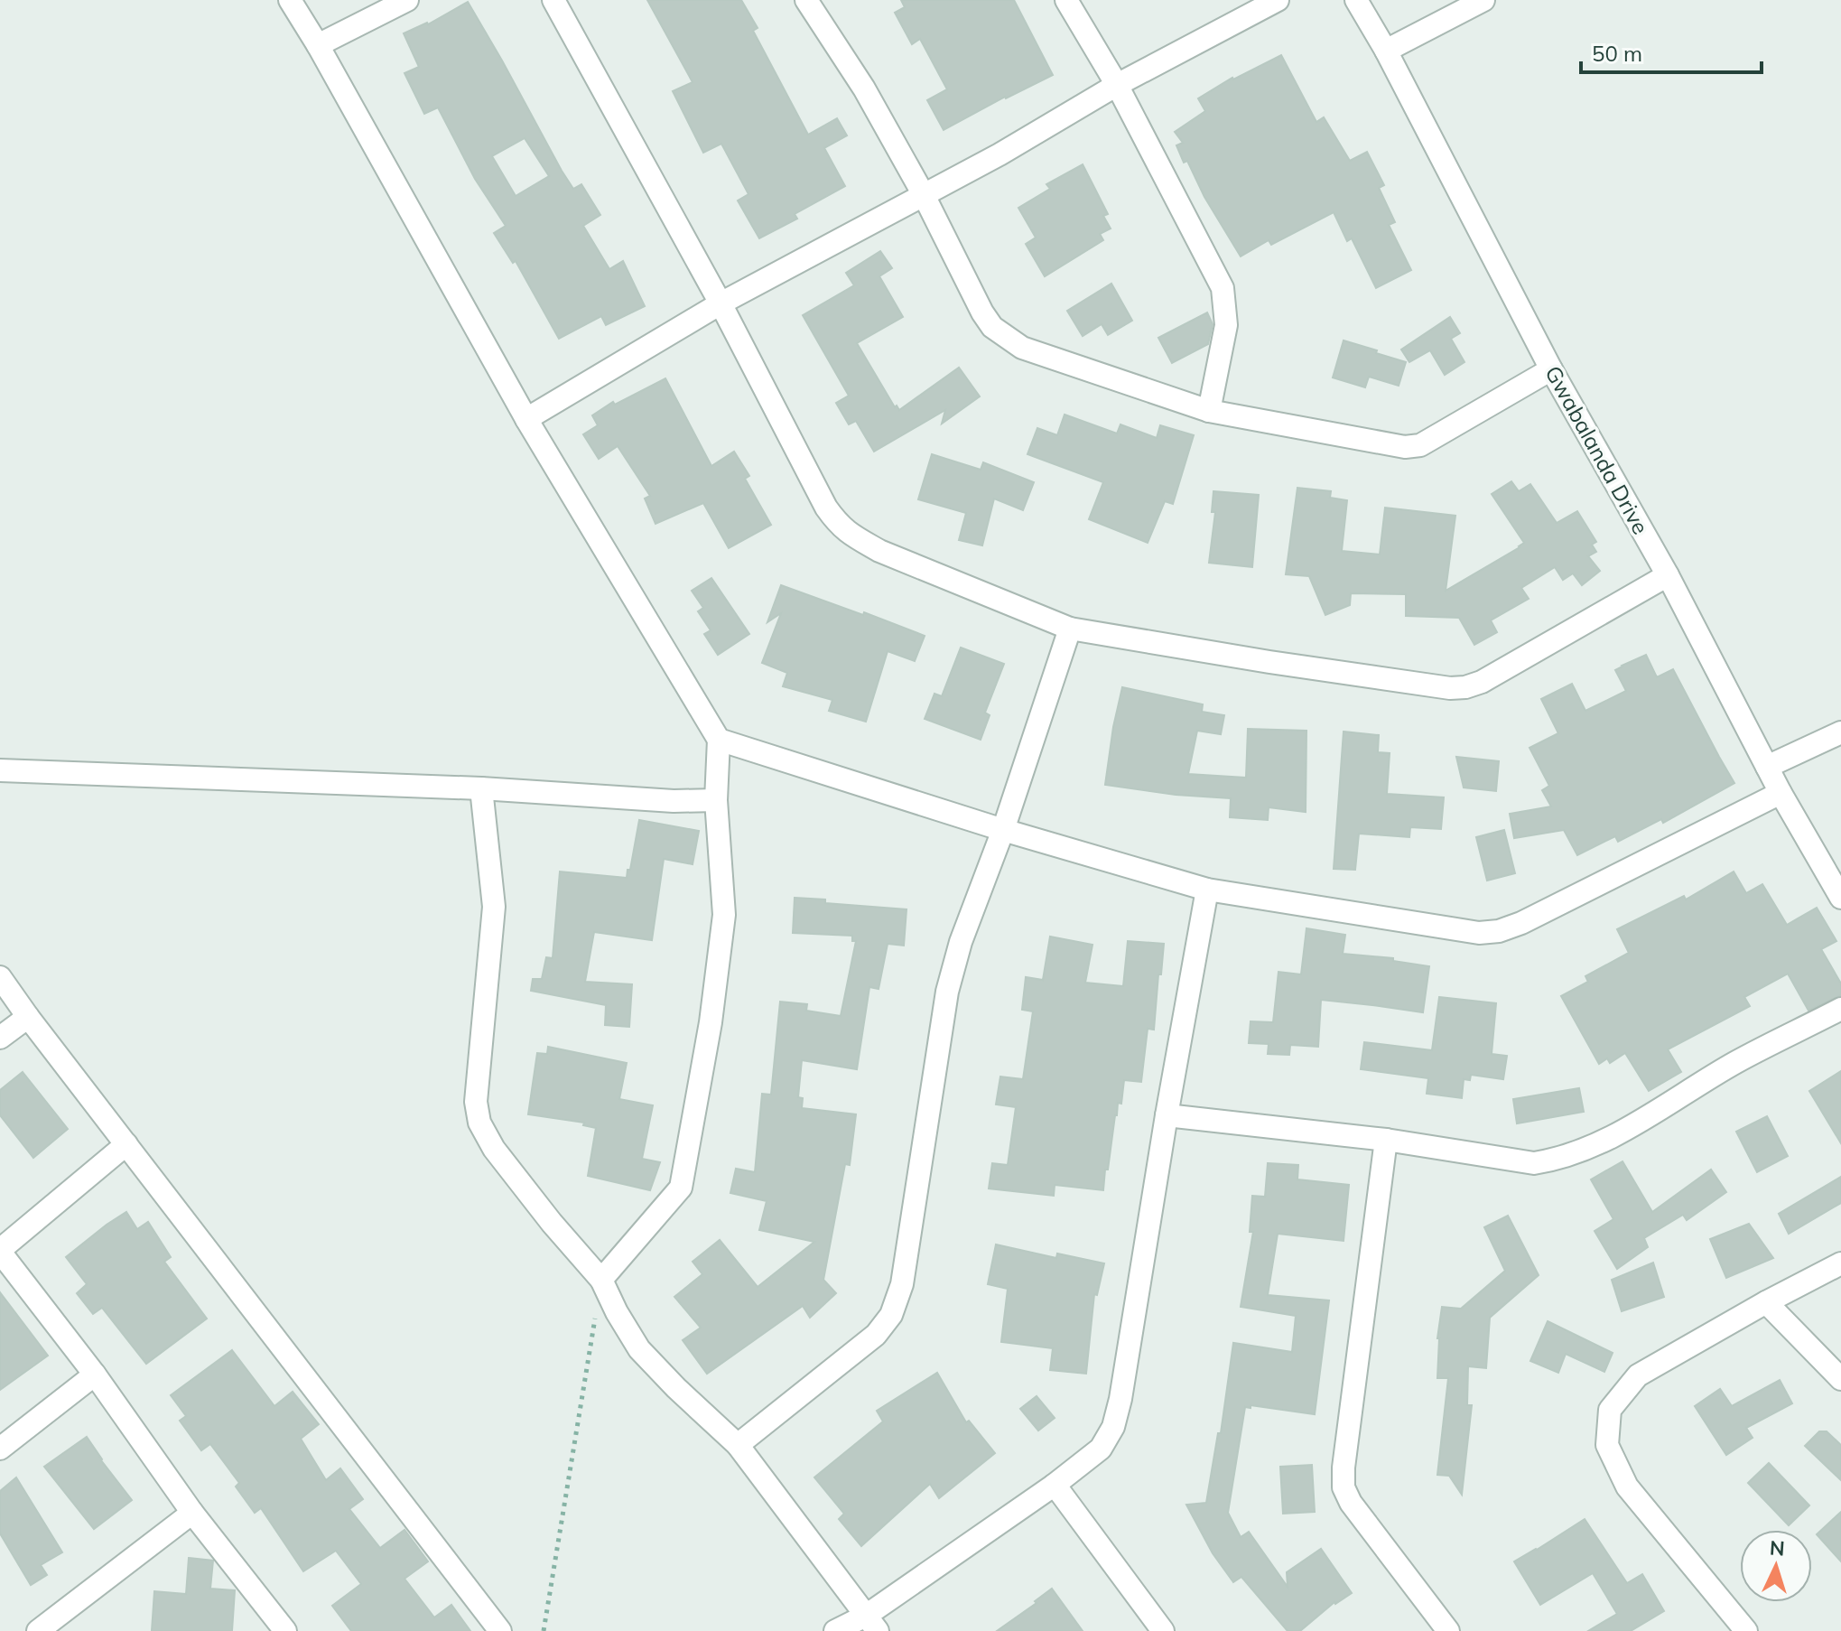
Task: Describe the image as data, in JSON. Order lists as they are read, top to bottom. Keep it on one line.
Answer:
{"streets":{"street":["Gwabalanda Drive"]},"scale_bar":"50 m","north":"top"}
